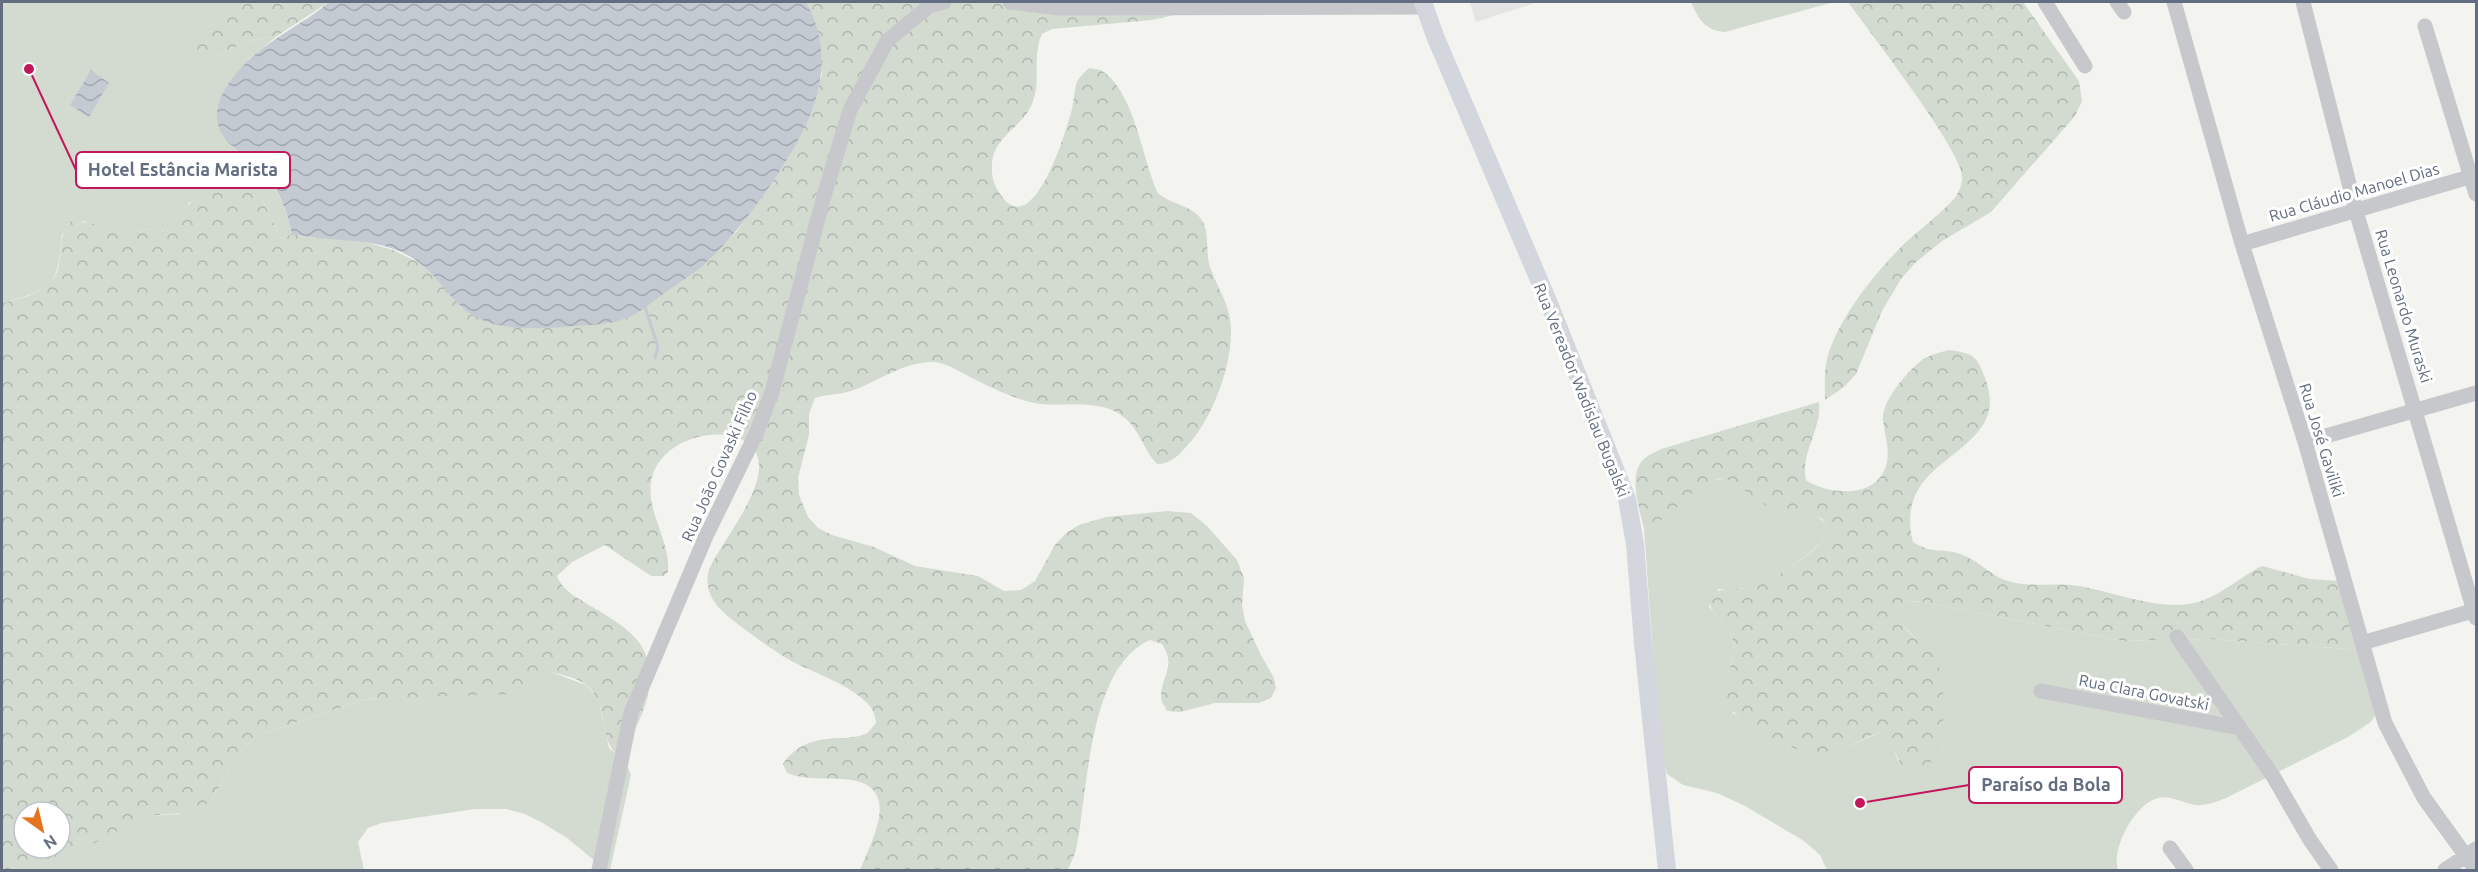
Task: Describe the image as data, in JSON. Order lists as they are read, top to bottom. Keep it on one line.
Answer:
{"streets":{"main road":["Rua Vereador Wadislau Bugalski"],"street":["Rua Cláudio Manoel Dias","Rua Leonardo Muraski","Rua José Gaviliki","Rua João Govaski Filho","Rua Clara Govatski"]},"crossings":[["Rua Cláudio Manoel Dias","Rua Leonardo Muraski"],["Rua Cláudio Manoel Dias","Rua José Gaviliki"]],"places":["Hotel Estância Marista","Paraíso da Bola"],"north":"bottom right"}
